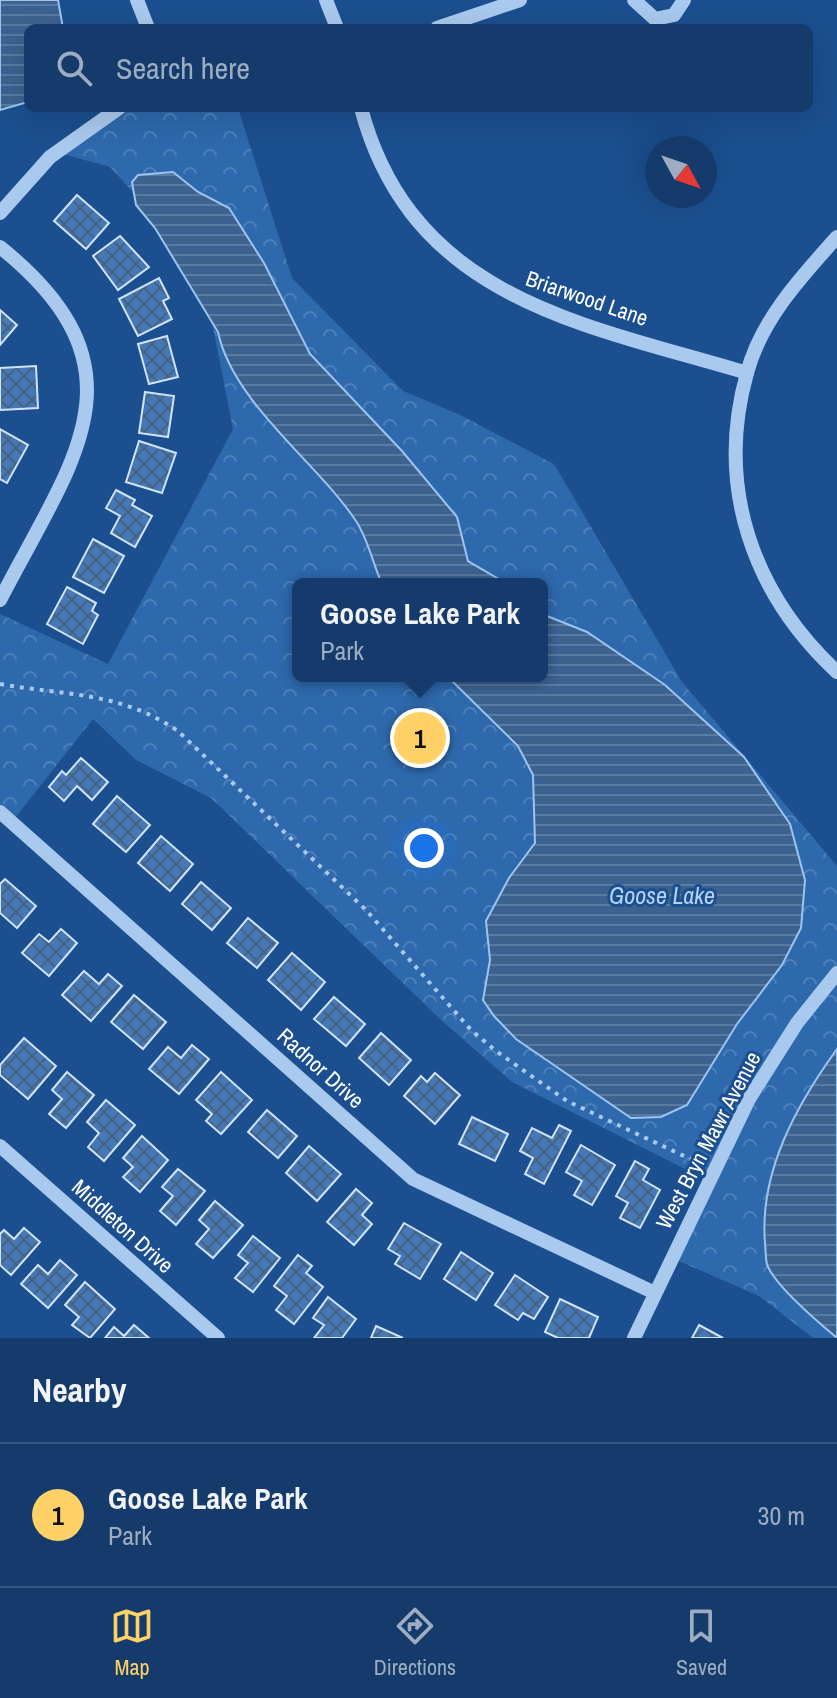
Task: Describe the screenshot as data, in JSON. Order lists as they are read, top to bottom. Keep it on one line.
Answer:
{"streets":{"street":["Briarwood Lane","Radnor Drive","West Bryn Mawr Avenue","Middleton Drive"]},"crossings":[["Radnor Drive","West Bryn Mawr Avenue"]],"water":["Goose Lake"],"north":"bottom right","page":{"search":"Search here","popup":["Goose Lake Park","Park"],"pins":"1","heading":"Nearby","list":[{"mark":"1","name":"Goose Lake Park","note":"Park","value":"30 m"}],"nav":["Map","Directions","Saved"]}}
